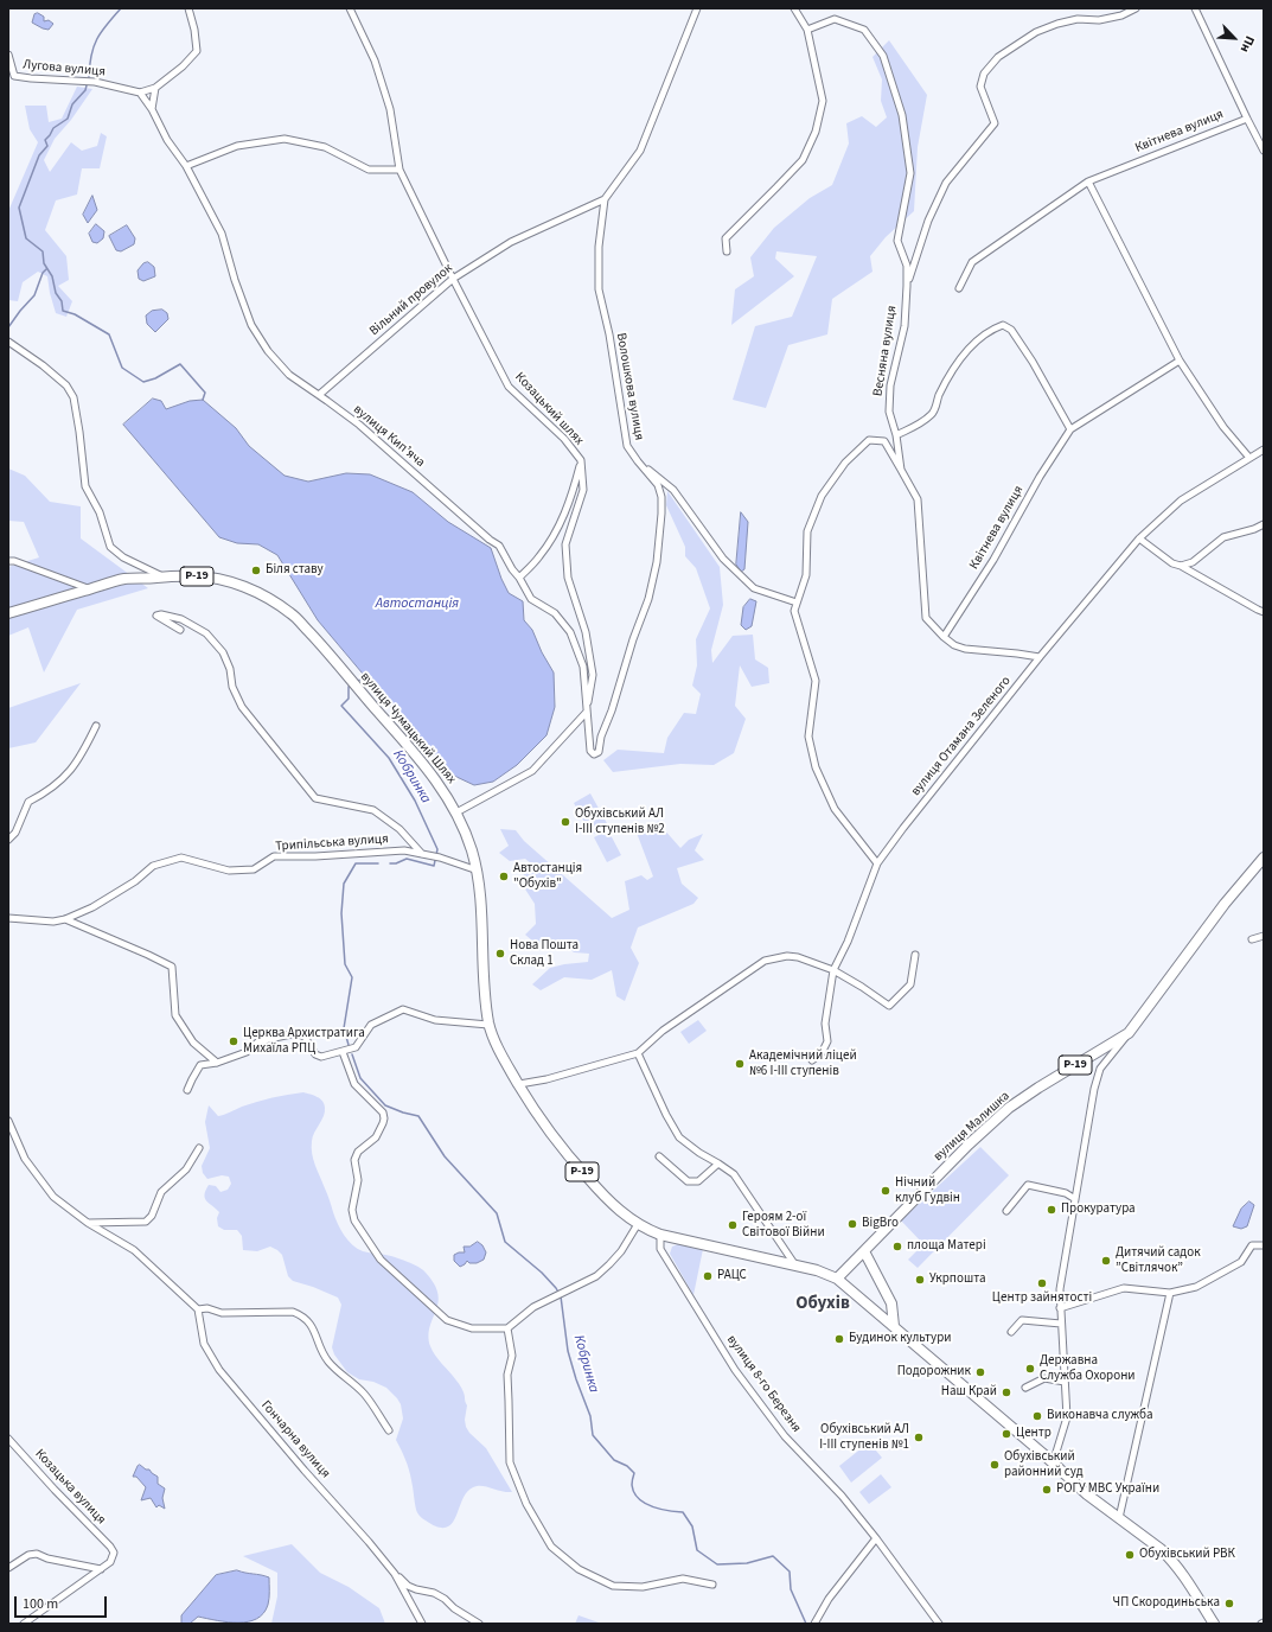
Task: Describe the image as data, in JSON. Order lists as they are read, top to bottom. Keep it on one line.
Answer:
{"streets":{"main road":["Р-19","вулиця Чумацький Шлях","вулиця Малишка"],"street":["Лугова вулиця","Квітнева вулиця","Вільний провулок","Весняна вулиця","Волошкова вулиця","Козацький шлях","вулиця Кипʼяча","вулиця Отамана Зеленого","Трипільська вулиця","вулиця 8-го Березня","Гончарна вулиця","Козацька вулиця"]},"crossings":[["Лугова вулиця","вулиця Кипʼяча"],["Вільний провулок","Волошкова вулиця"],["Вільний провулок","Козацький шлях"],["Вільний провулок","вулиця Кипʼяча"],["Волошкова вулиця","Козацький шлях"],["Волошкова вулиця","вулиця Кипʼяча"],["Козацький шлях","вулиця Кипʼяча"],["вулиця Чумацький Шлях","Трипільська вулиця"],["вулиця Чумацький Шлях","вулиця Малишка"],["вулиця Чумацький Шлях","вулиця 8-го Березня"]],"districts":["Обухів"],"water":["Автостанція","Кобринка"],"places":["Біля ставу","Обухівський АЛ І-ІІІ ступенів №2","Автостанція \"Обухів\"","Нова Пошта Склад 1","Церква Архистратига Михаїла РПЦ","Академічний ліцей №6 І-ІІІ ступенів","Нічний клуб Гудвін","Прокуратура","BigBro","Героям 2-ої Світової Війни","площа Матері","Дитячий садок ”Світлячок”","РАЦС","Укрпошта","Центр зайнятості","Будинок культури","Державна Служба Охорони","Подорожник","Наш Край","Виконавча служба","Центр","Обухівський АЛ І-ІІІ ступенів №1","Обухівський районний суд","РОГУ МВС України","Обухівський РВК","ЧП Скородиньська"],"scale_bar":"100 m","north":"bottom right"}
